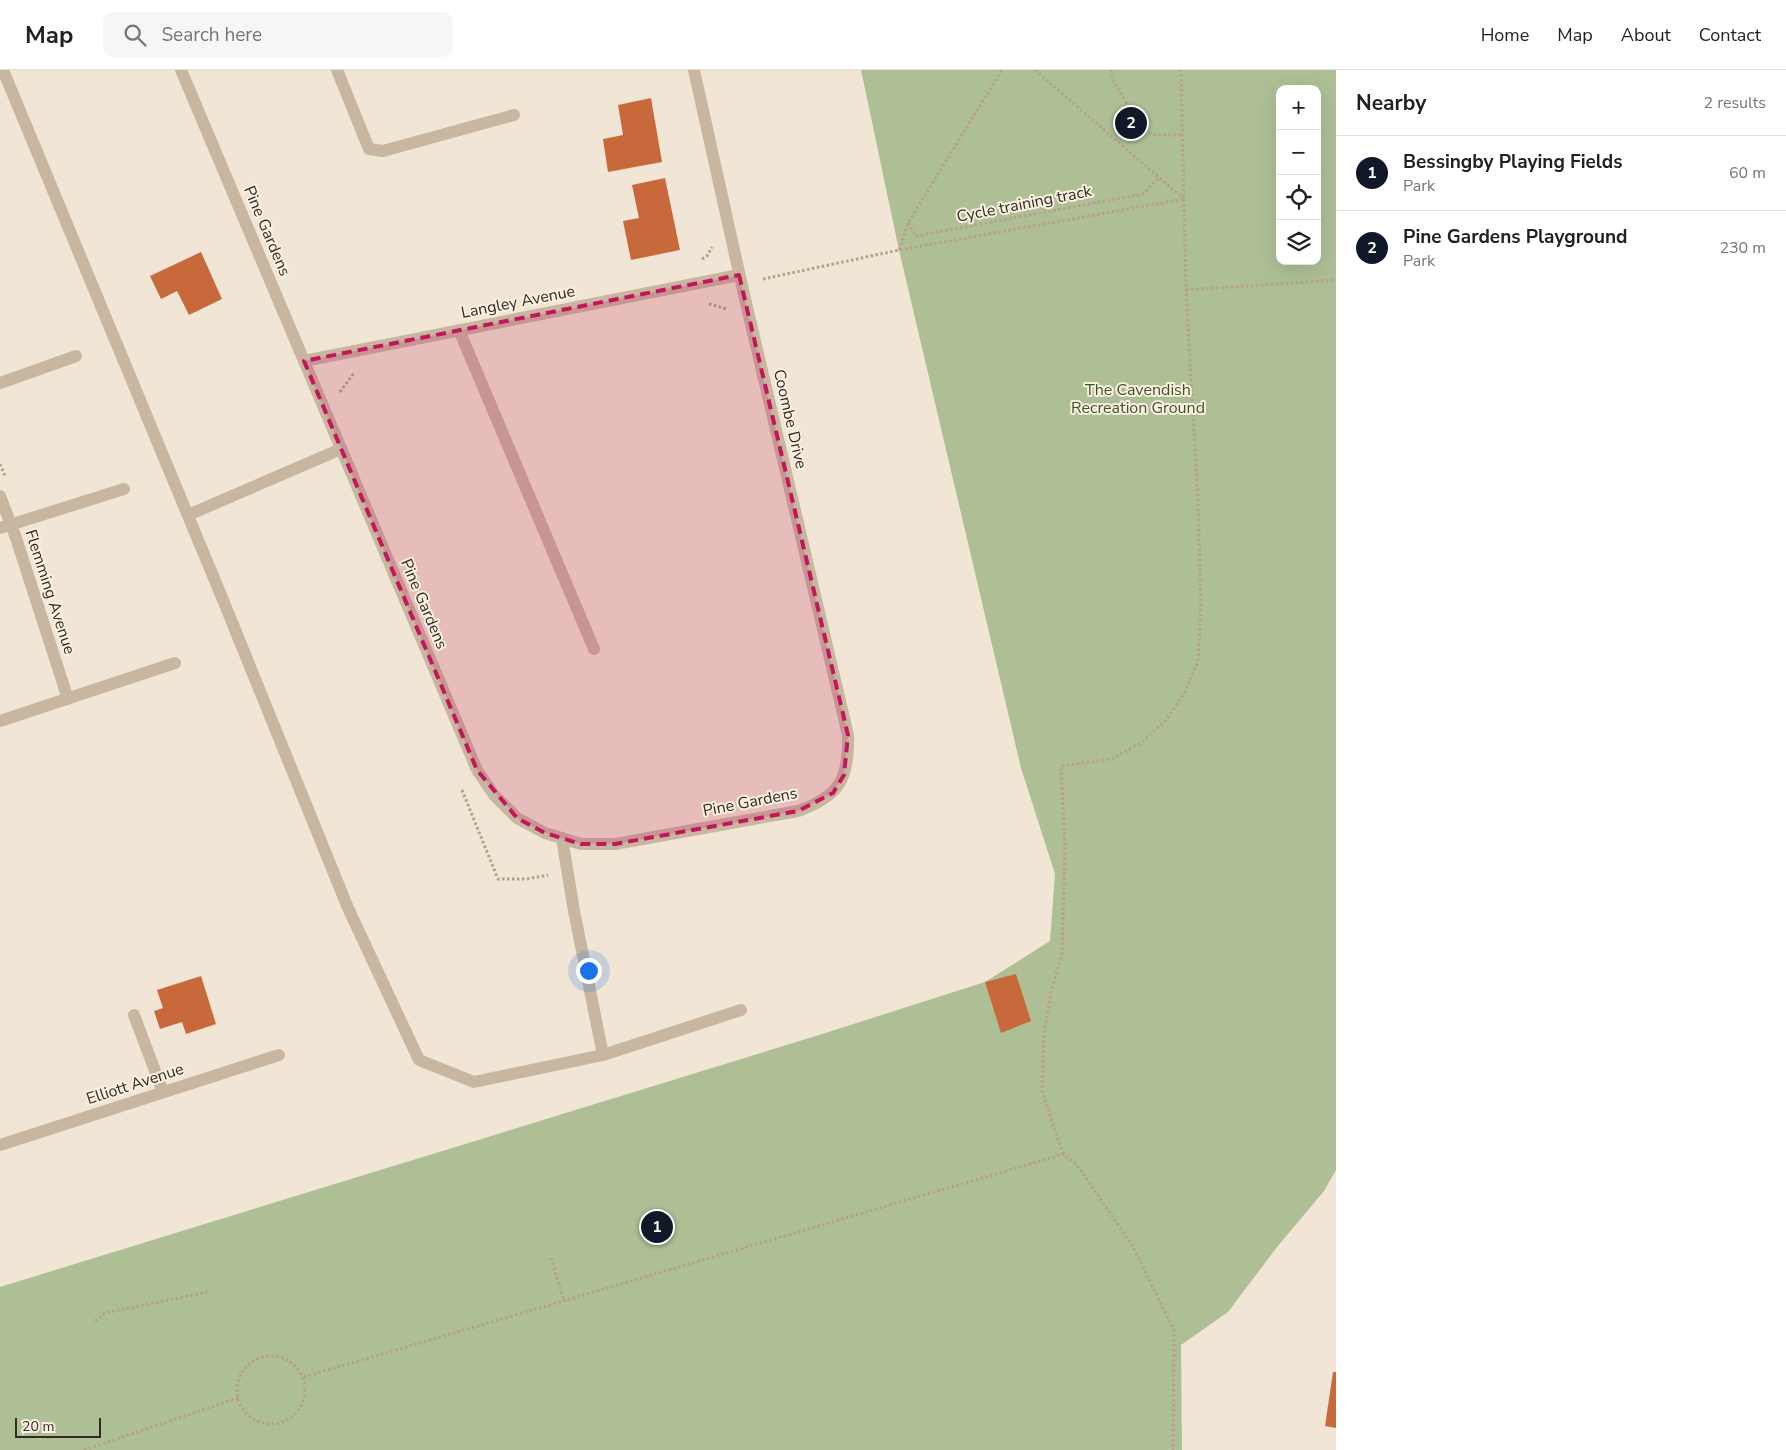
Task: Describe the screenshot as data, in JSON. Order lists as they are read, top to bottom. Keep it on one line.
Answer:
{"streets":{"street":["Pine Gardens","Langley Avenue","Coombe Drive","Flemming Avenue","Elliott Avenue"],"path":["Cycle training track"]},"crossings":[["Pine Gardens","Langley Avenue"],["Pine Gardens","Coombe Drive"],["Langley Avenue","Coombe Drive"]],"parks":["The Cavendish Recreation Ground"],"scale_bar":"20 m","page":{"header":"Map","search":"Search here","nav":["Home","Map","About","Contact"],"heading":["Nearby","2 results"],"map_buttons":["+","−"],"pins":["2","1"],"list":[{"mark":"1","name":"Bessingby Playing Fields","note":"Park","value":"60 m"},{"mark":"2","name":"Pine Gardens Playground","note":"Park","value":"230 m"}],"scale":"20 m"}}
